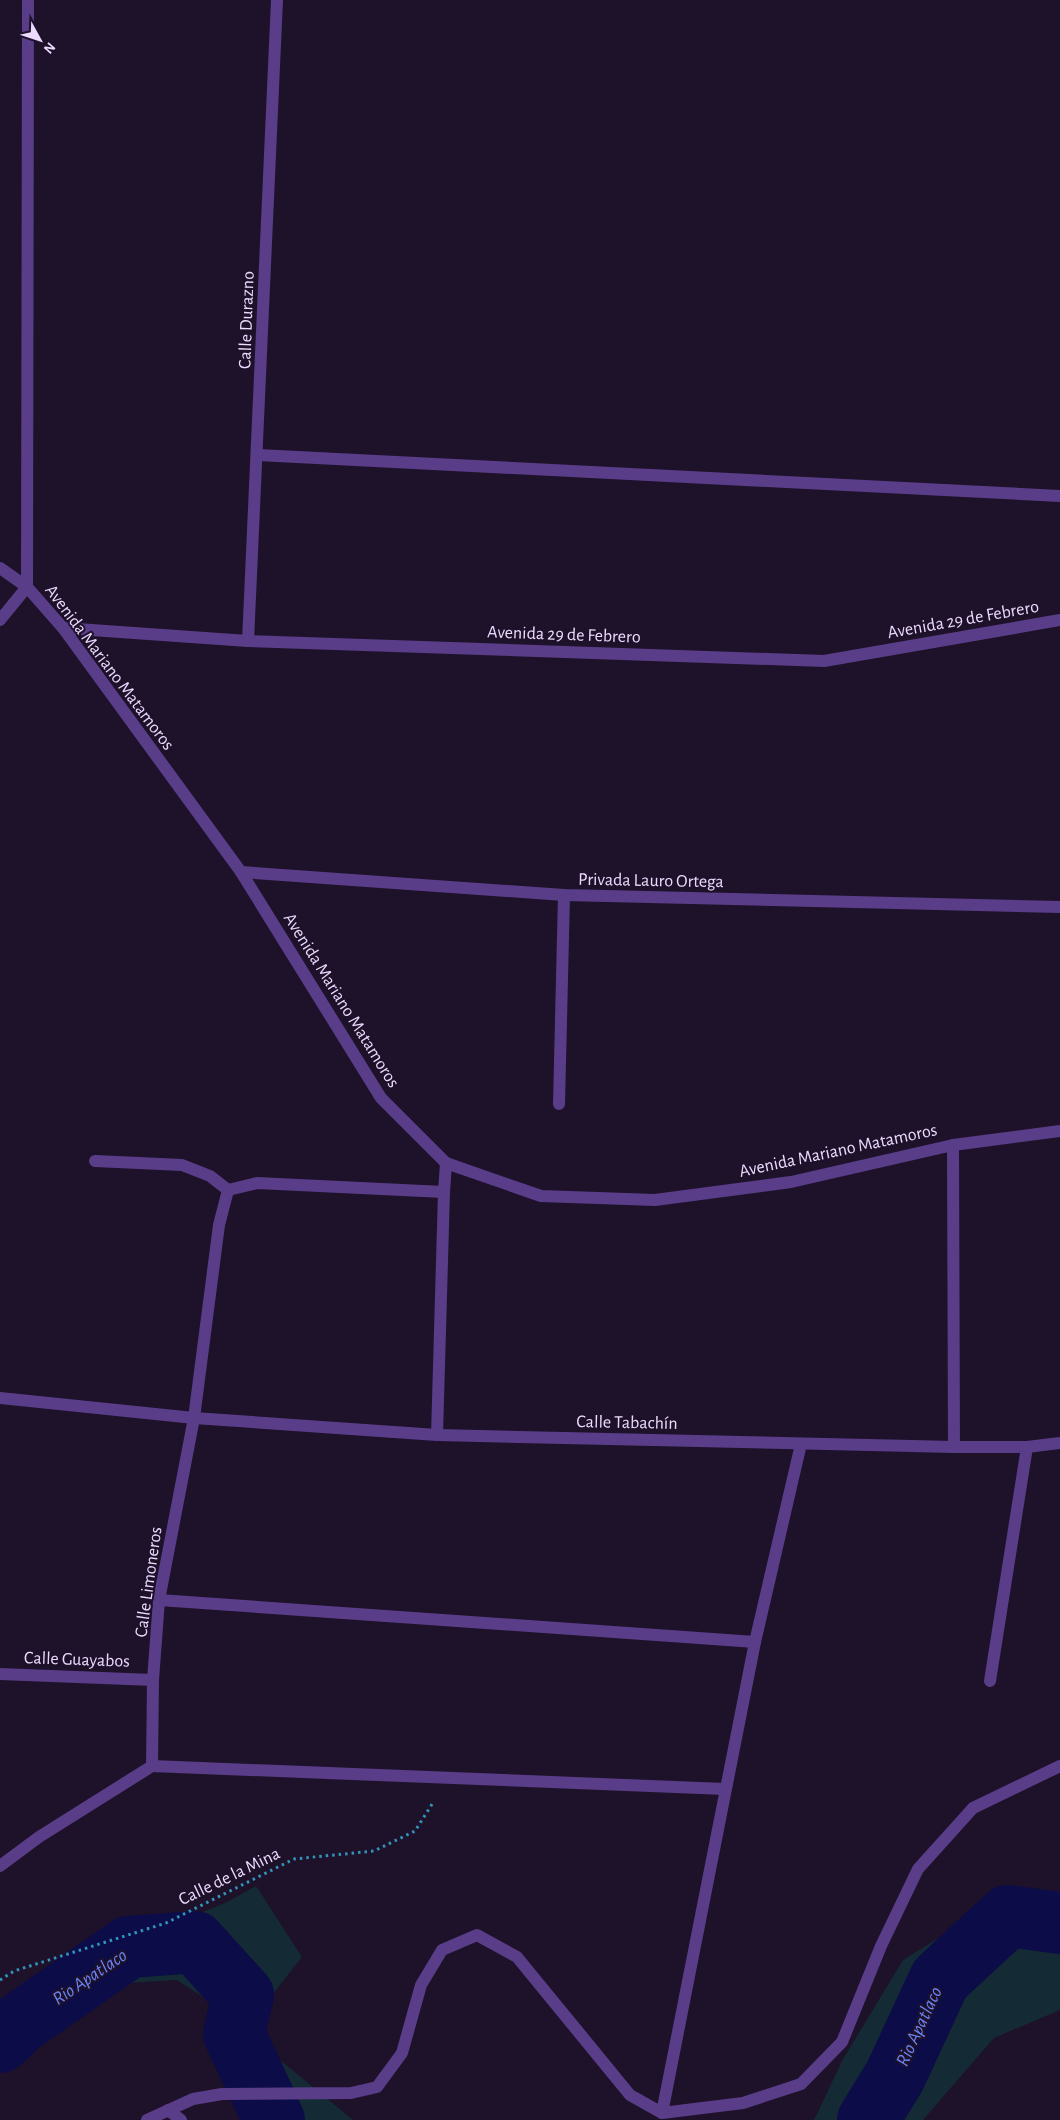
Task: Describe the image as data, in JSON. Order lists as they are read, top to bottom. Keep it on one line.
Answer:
{"streets":{"street":["Calle Durazno","Avenida 29 de Febrero","Avenida Mariano Matamoros","Privada Lauro Ortega","Calle Tabachín","Calle Limoneros","Calle Guayabos"],"path":["Calle de la Mina"]},"crossings":[["Calle Durazno","Avenida 29 de Febrero"],["Avenida 29 de Febrero","Avenida Mariano Matamoros"],["Avenida Mariano Matamoros","Privada Lauro Ortega"],["Calle Tabachín","Calle Limoneros"],["Calle Limoneros","Calle Guayabos"]],"water":["Rio Apatlaco"],"north":"bottom right"}
